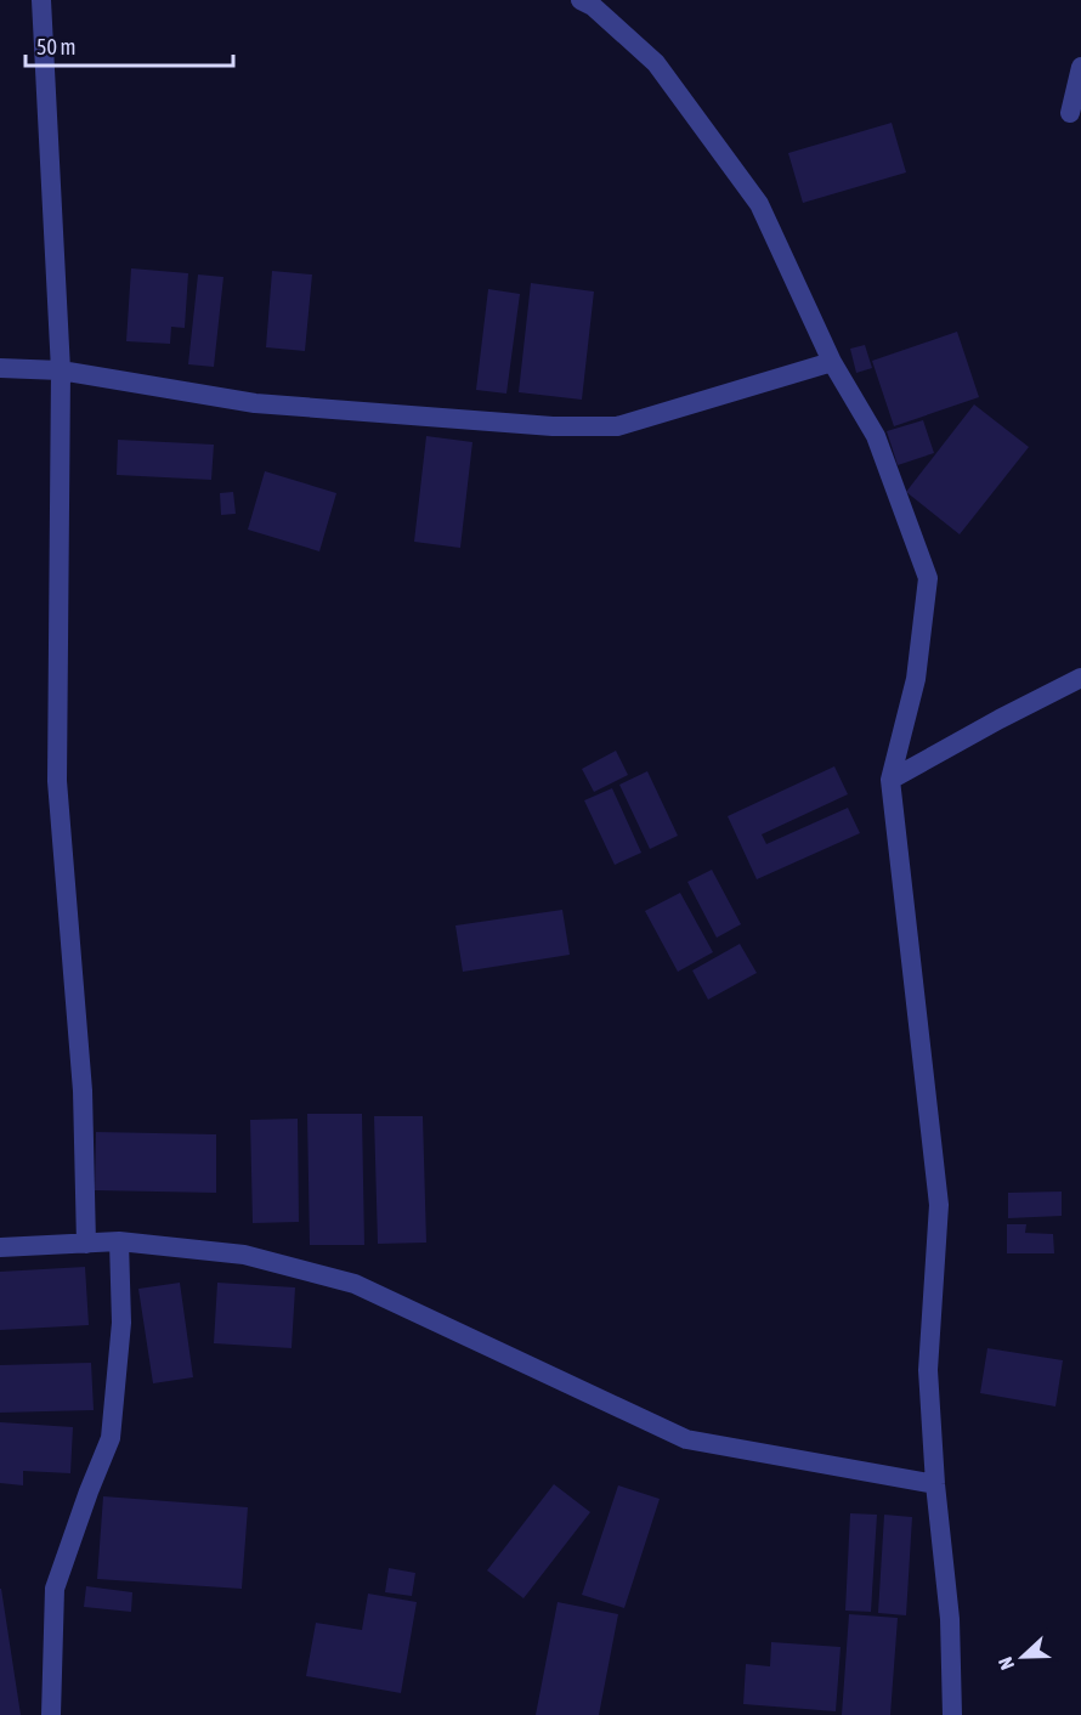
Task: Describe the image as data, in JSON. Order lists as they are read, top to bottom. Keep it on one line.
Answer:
{"scale_bar":"50 m","north":"left"}
